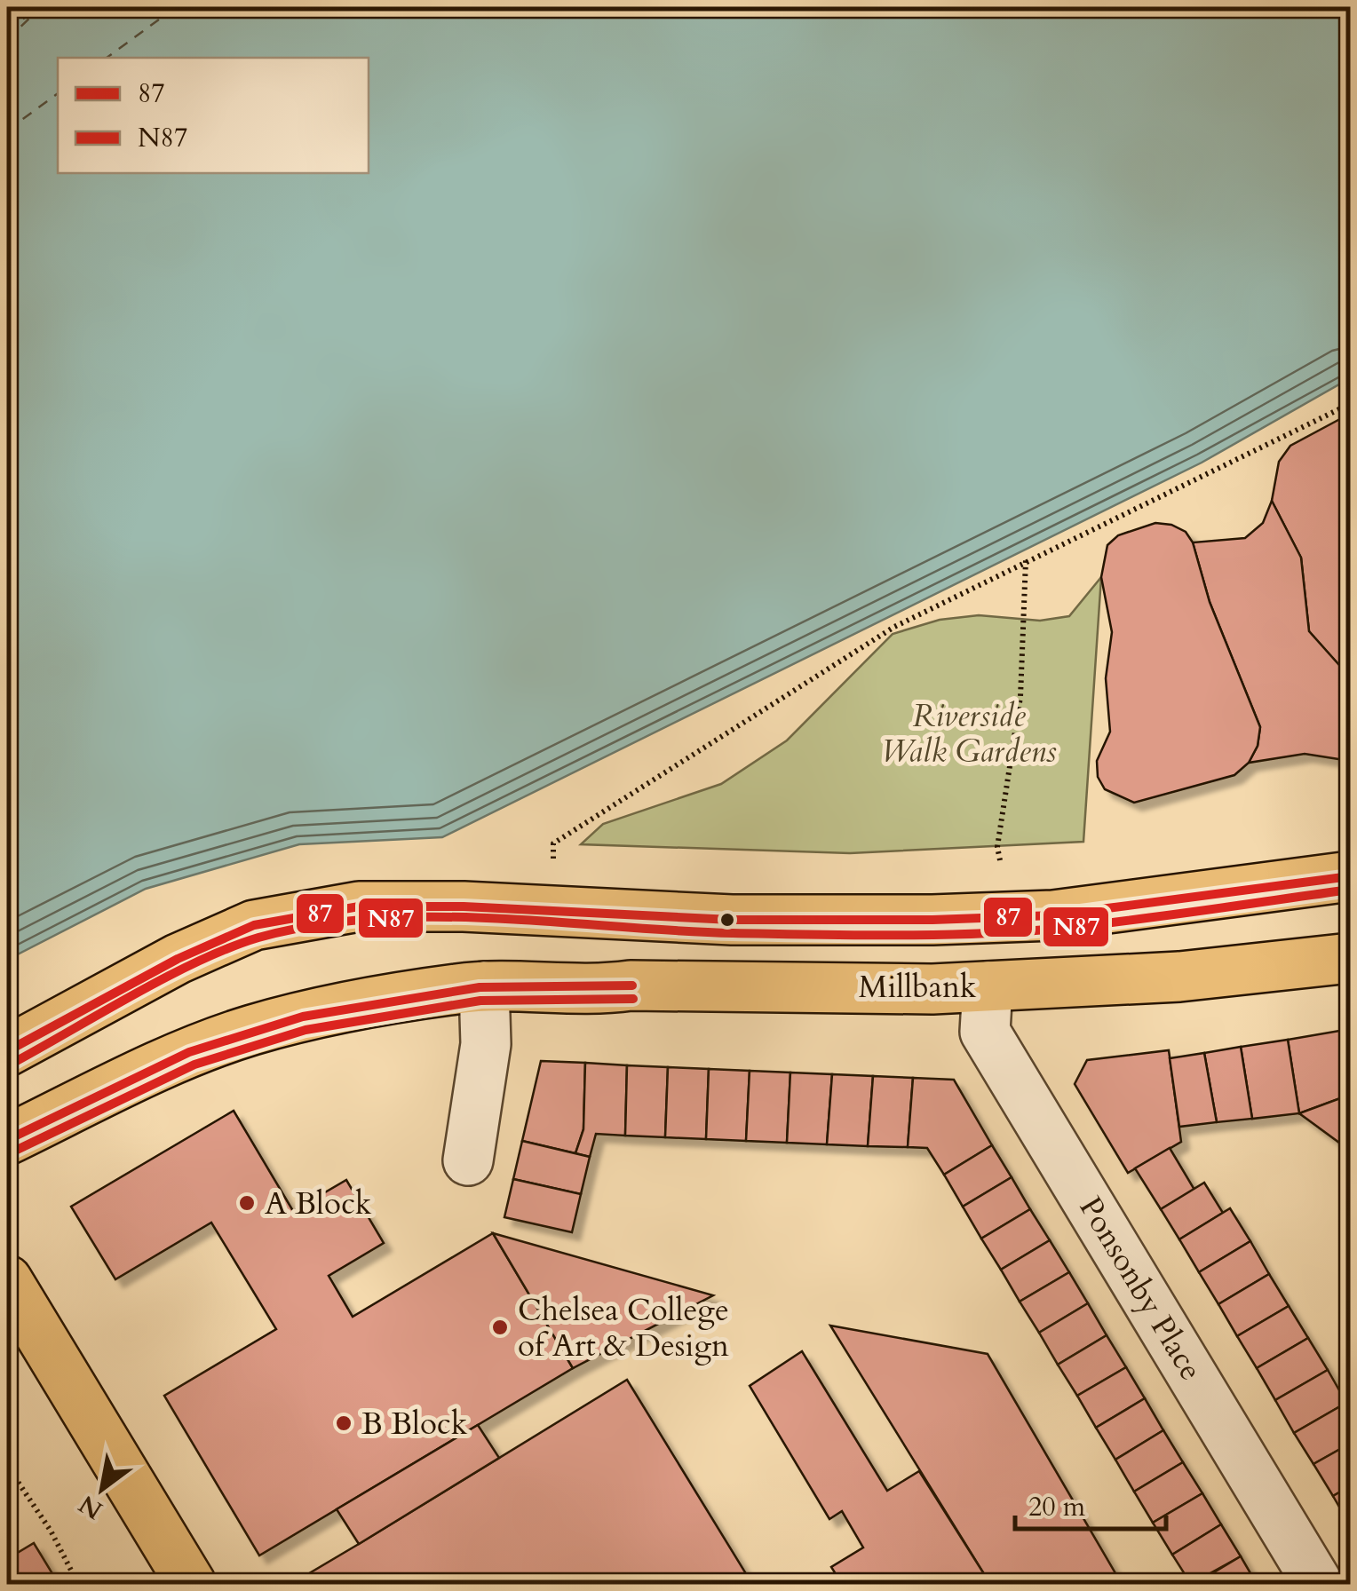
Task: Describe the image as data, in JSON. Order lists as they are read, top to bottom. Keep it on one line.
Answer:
{"streets":{"main road":["Millbank"],"street":["Ponsonby Place"]},"crossings":[["Millbank","Ponsonby Place"]],"parks":["Riverside Walk Gardens"],"places":["A Block","Chelsea College of Art & Design","B Block"],"lines":["transit line 87","transit line N87"],"legend":["87","N87"],"scale_bar":"20 m","north":"bottom left"}
